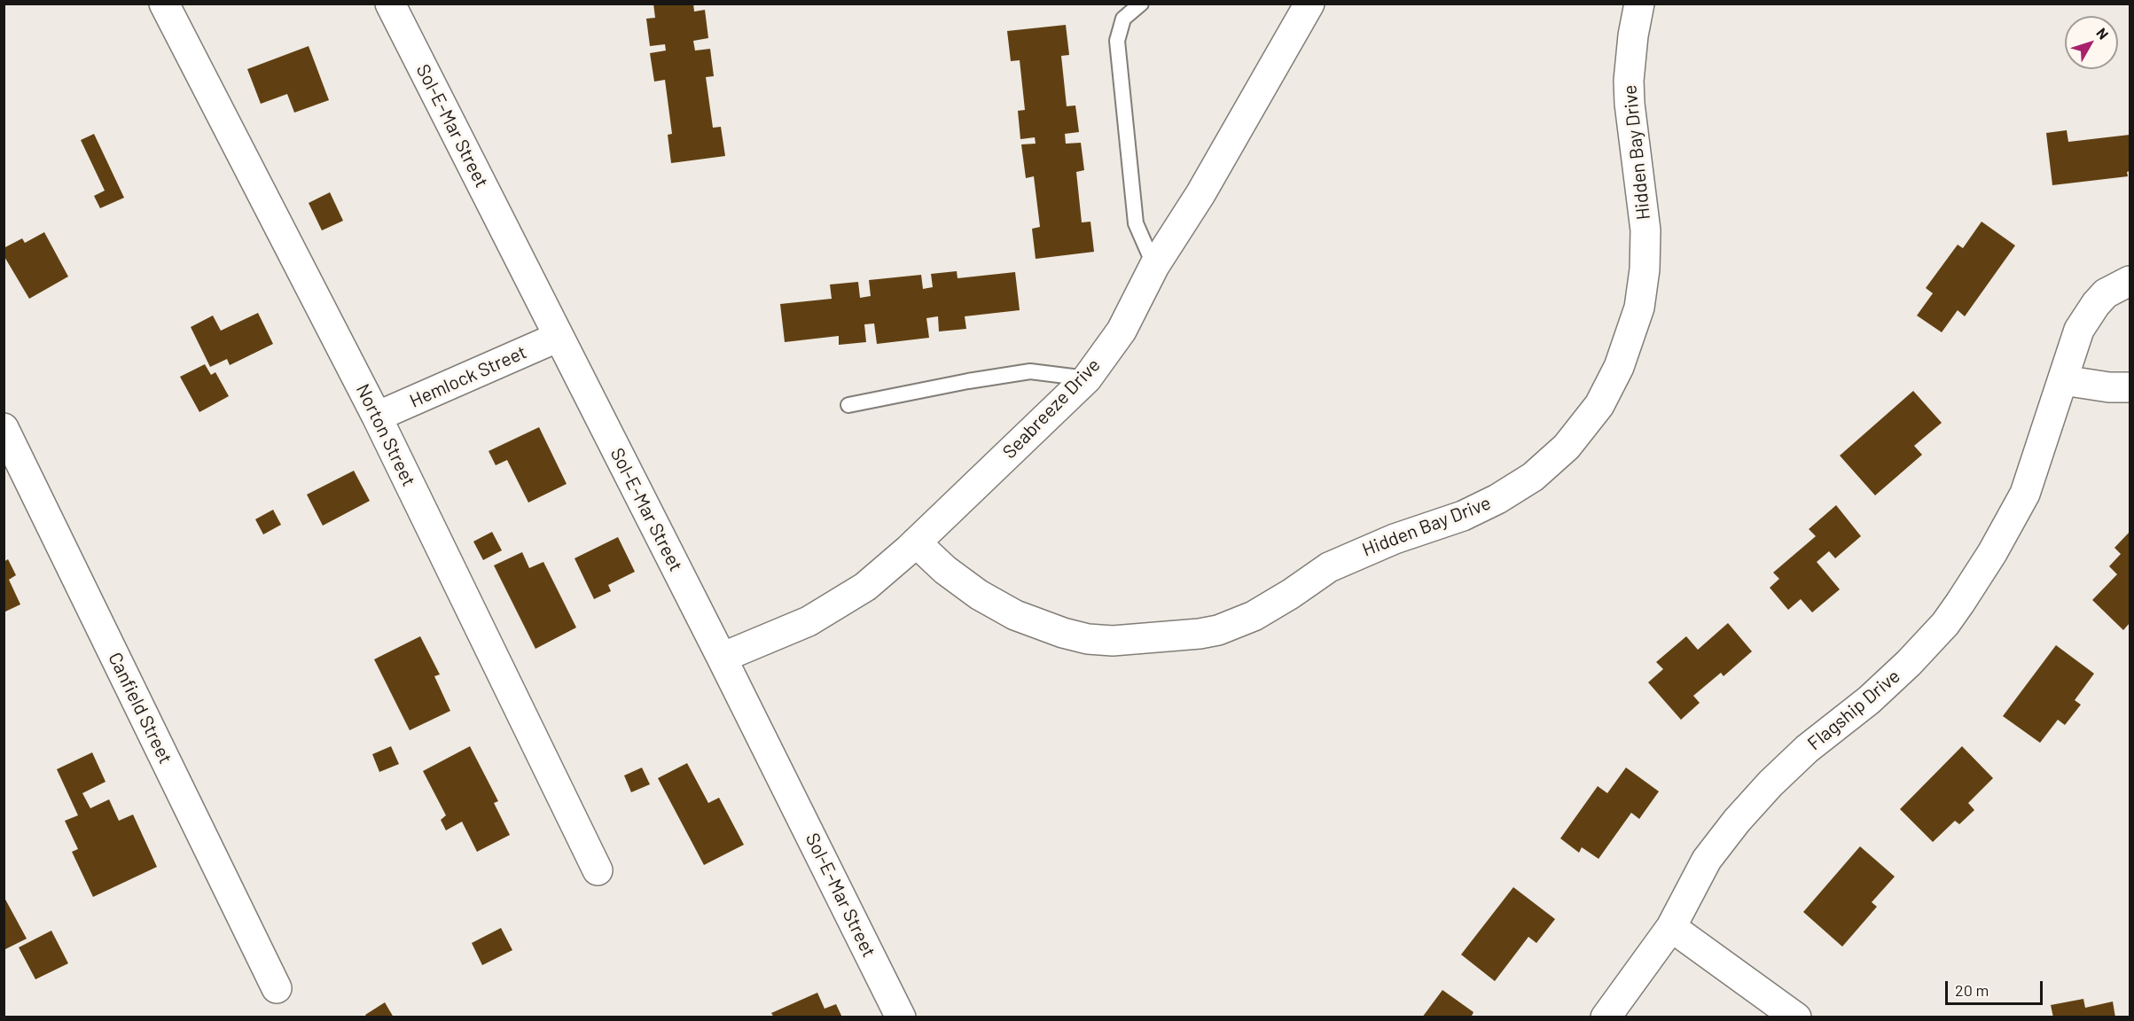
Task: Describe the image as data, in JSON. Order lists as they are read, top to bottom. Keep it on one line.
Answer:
{"streets":{"street":["Sol-E-Mar Street","Hidden Bay Drive","Hemlock Street","Seabreeze Drive","Norton Street","Canfield Street","Flagship Drive"]},"crossings":[["Sol-E-Mar Street","Hemlock Street"],["Sol-E-Mar Street","Seabreeze Drive"],["Hidden Bay Drive","Seabreeze Drive"],["Hemlock Street","Norton Street"]],"scale_bar":"20 m","north":"top right"}
